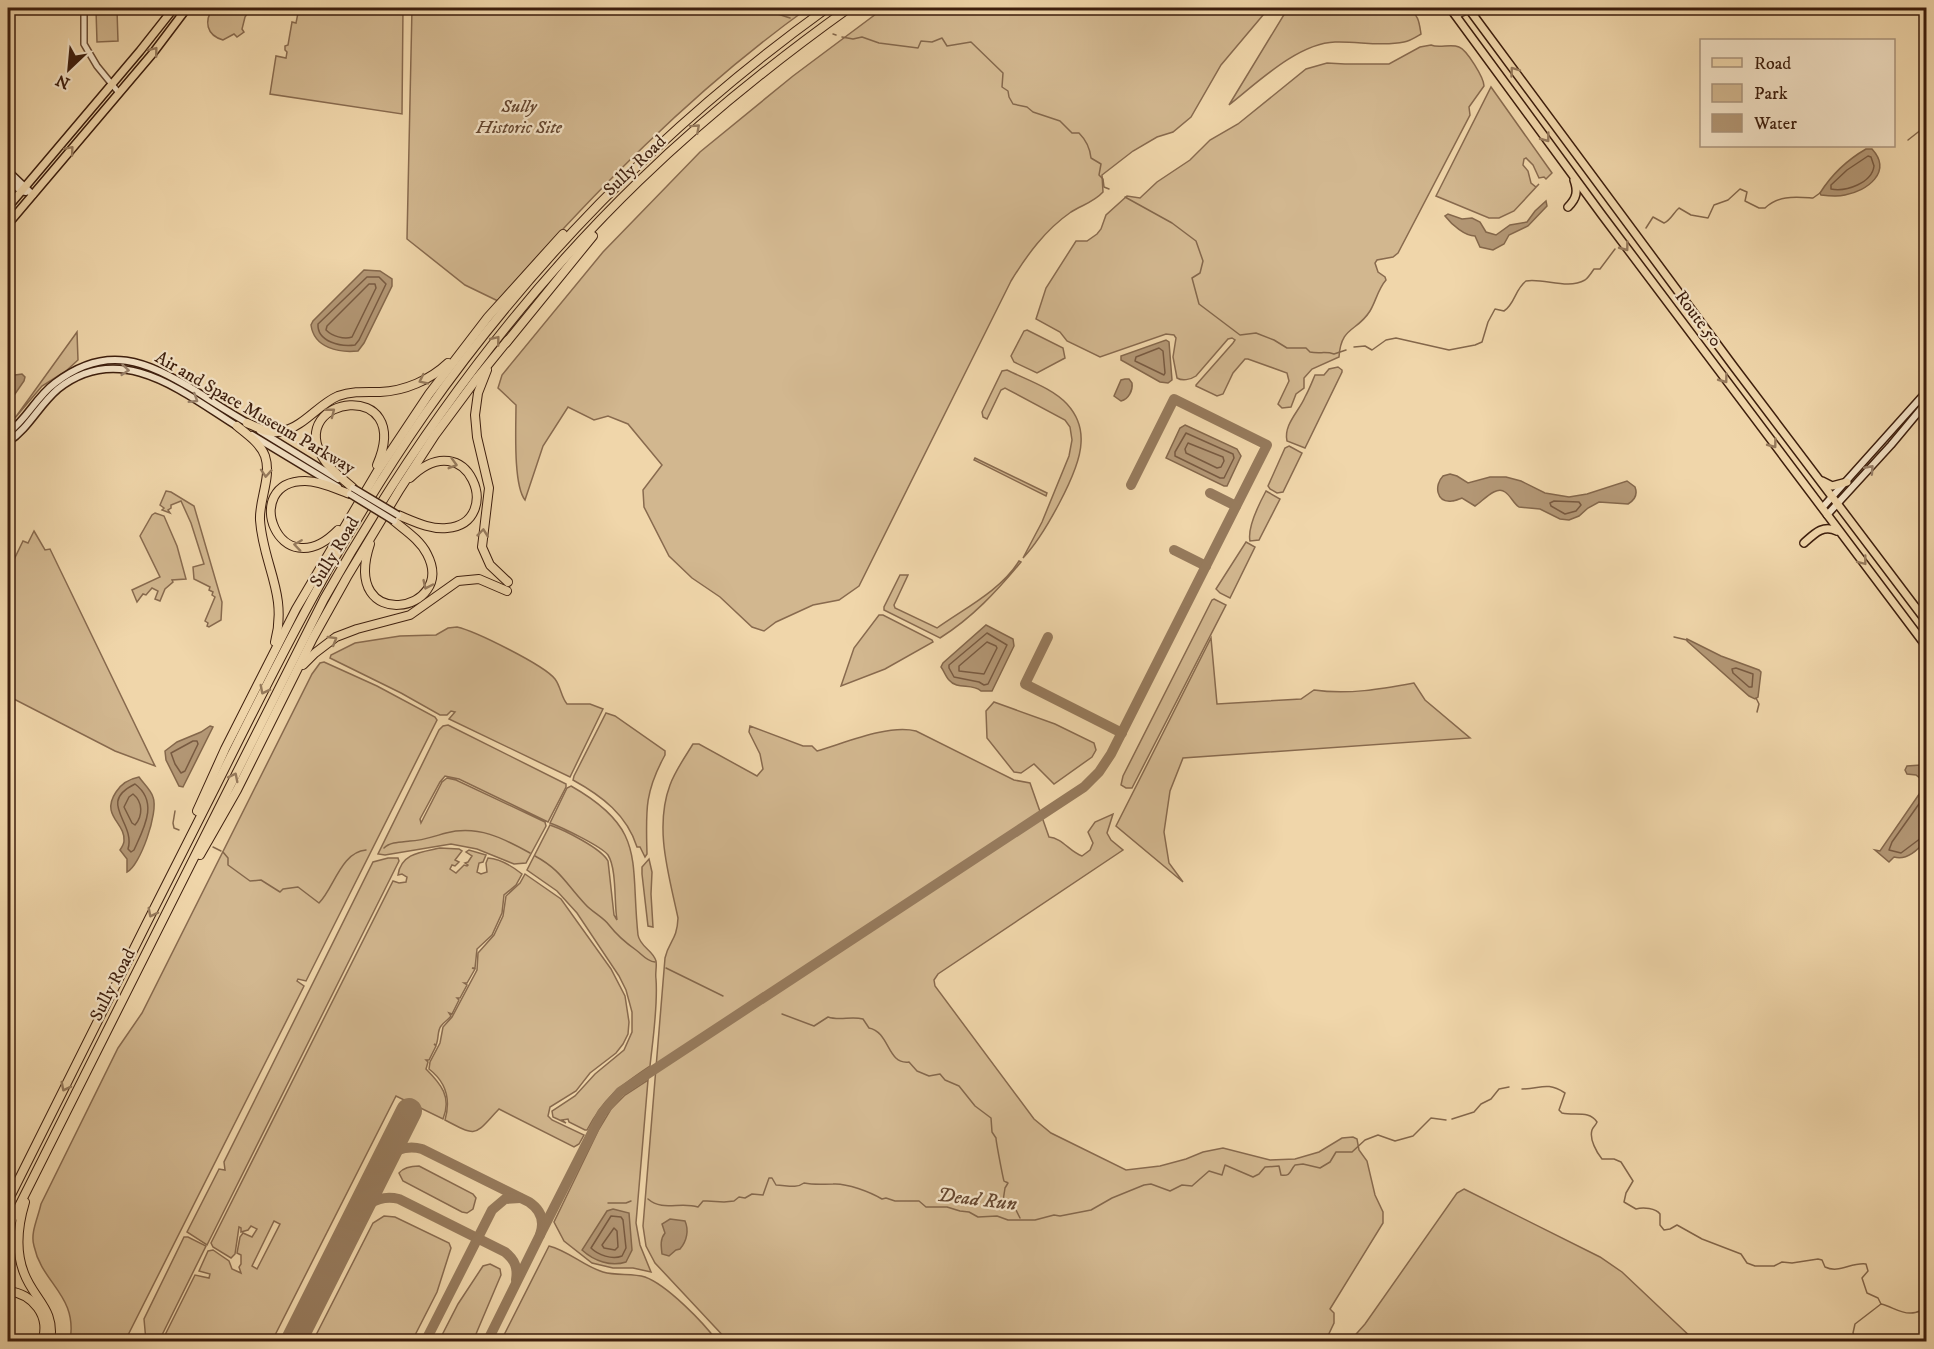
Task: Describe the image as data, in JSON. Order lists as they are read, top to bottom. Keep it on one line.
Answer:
{"streets":{"highway":["Sully Road"],"main road":["Route 50","Air and Space Museum Parkway"]},"water":["Dead Run"],"parks":["Sully Historic Site"],"legend":["Road","Park","Water"],"north":"bottom left"}
